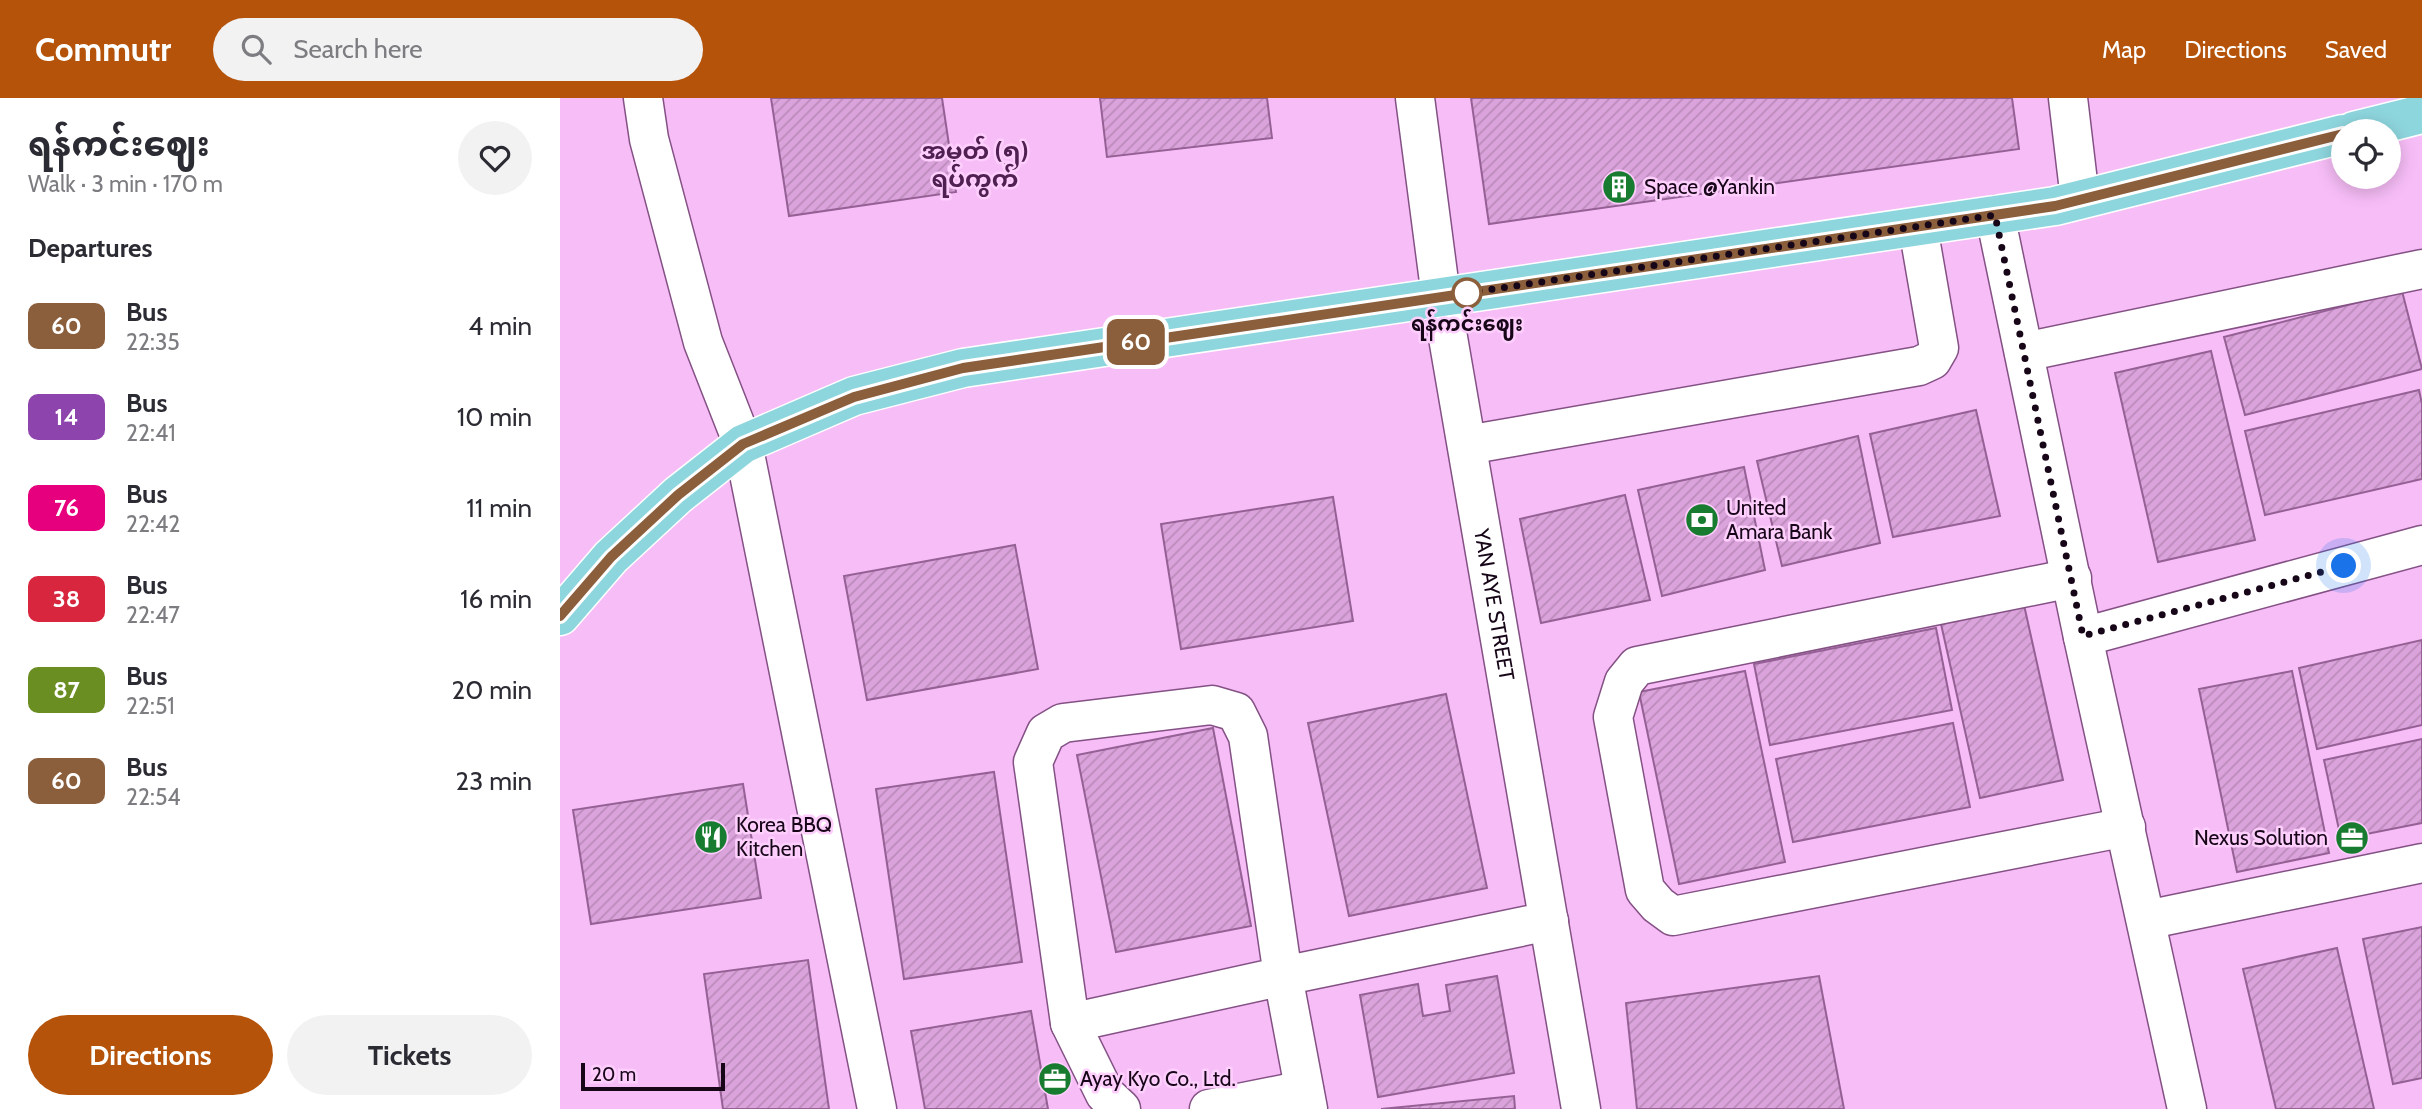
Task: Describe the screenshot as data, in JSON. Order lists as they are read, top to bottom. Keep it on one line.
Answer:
{"streets":{"street":["YAN AYE STREET"]},"districts":["အမှတ် (၅) ရပ်ကွက်"],"places":{"building":["Space @Yankin"],"other":["ရန်ကင်းဈေး"],"bank":["United Amara Bank"],"restaurant":["Korea BBQ Kitchen"],"office":["Nexus Solution","Ayay Kyo Co., Ltd."]},"lines":["bus line 60"],"scale_bar":"20 m","page":{"header":"Commutr","search":"Search here","nav":["Map","Directions","Saved"],"heading":[["ရန်ကင်းဈေး","Walk · 3 min · 170 m"],"Departures"],"on_map":"60","list":[{"mark":"60","name":"Bus","note":"22:35","value":"4 min"},{"mark":"14","name":"Bus","note":"22:41","value":"10 min"},{"mark":"76","name":"Bus","note":"22:42","value":"11 min"},{"mark":"38","name":"Bus","note":"22:47","value":"16 min"},{"mark":"87","name":"Bus","note":"22:51","value":"20 min"},{"mark":"60","name":"Bus","note":"22:54","value":"23 min"}],"buttons":["Directions","Tickets"],"scale":"20 m"}}
